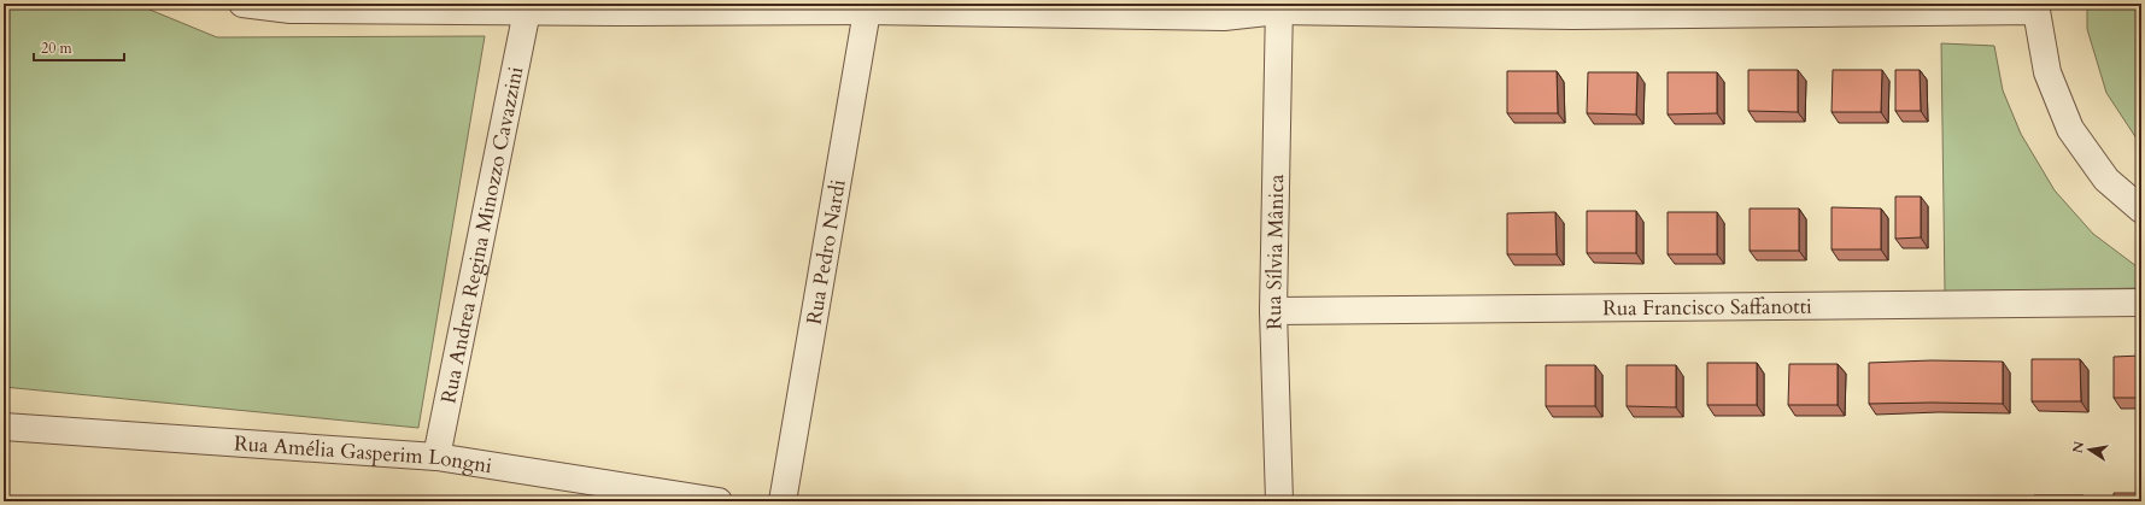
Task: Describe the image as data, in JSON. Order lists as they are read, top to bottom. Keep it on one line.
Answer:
{"streets":{"street":["Rua Andrea Regina Minozzo Cavazzini","Rua Pedro Nardi","Rua Sílvia Mânica","Rua Francisco Saffanotti","Rua Amélia Gasperim Longni"]},"crossings":[["Rua Andrea Regina Minozzo Cavazzini","Rua Amélia Gasperim Longni"],["Rua Sílvia Mânica","Rua Francisco Saffanotti"]],"scale_bar":"20 m","north":"left"}
